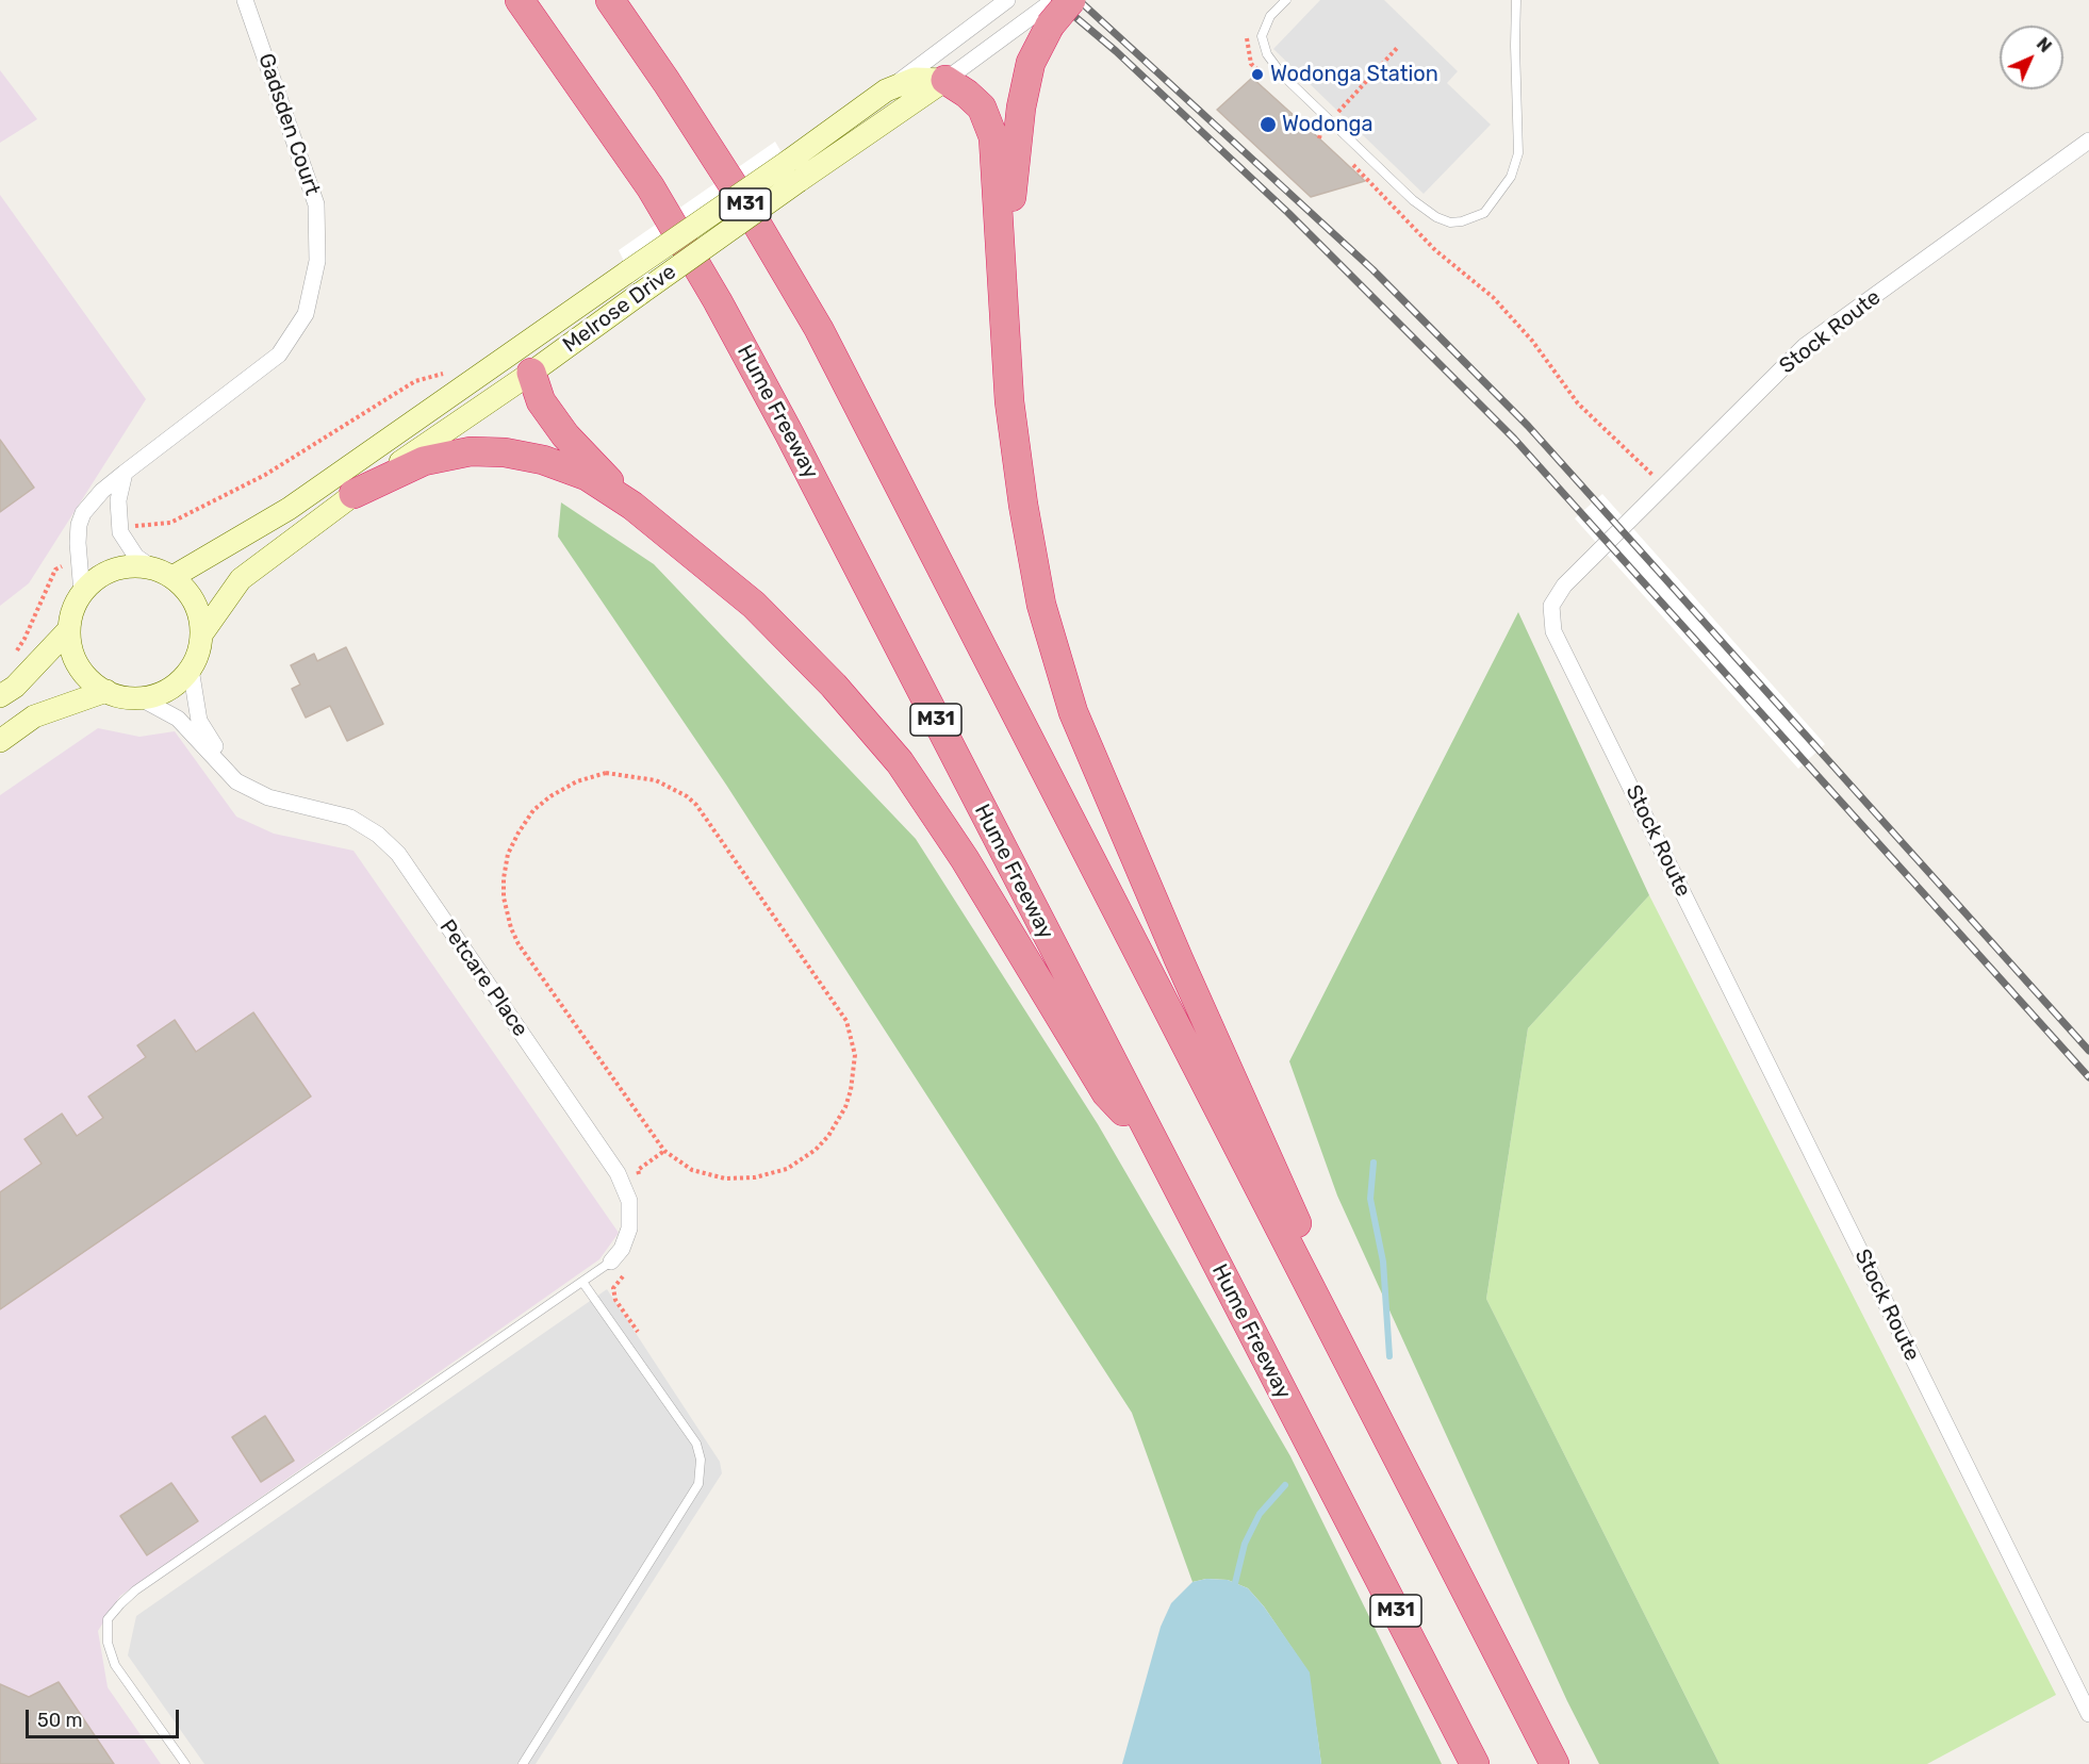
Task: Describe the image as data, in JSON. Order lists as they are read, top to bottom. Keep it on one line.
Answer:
{"streets":{"highway":["M31","Hume Freeway"],"main road":["Melrose Drive"],"street":["Gadsden Court","Stock Route","Petcare Place"]},"crossings":[["Gadsden Court","Melrose Drive"],["Gadsden Court","Petcare Place"],["Melrose Drive","Petcare Place"]],"places":["Wodonga Station","Wodonga"],"scale_bar":"50 m","north":"top right"}
